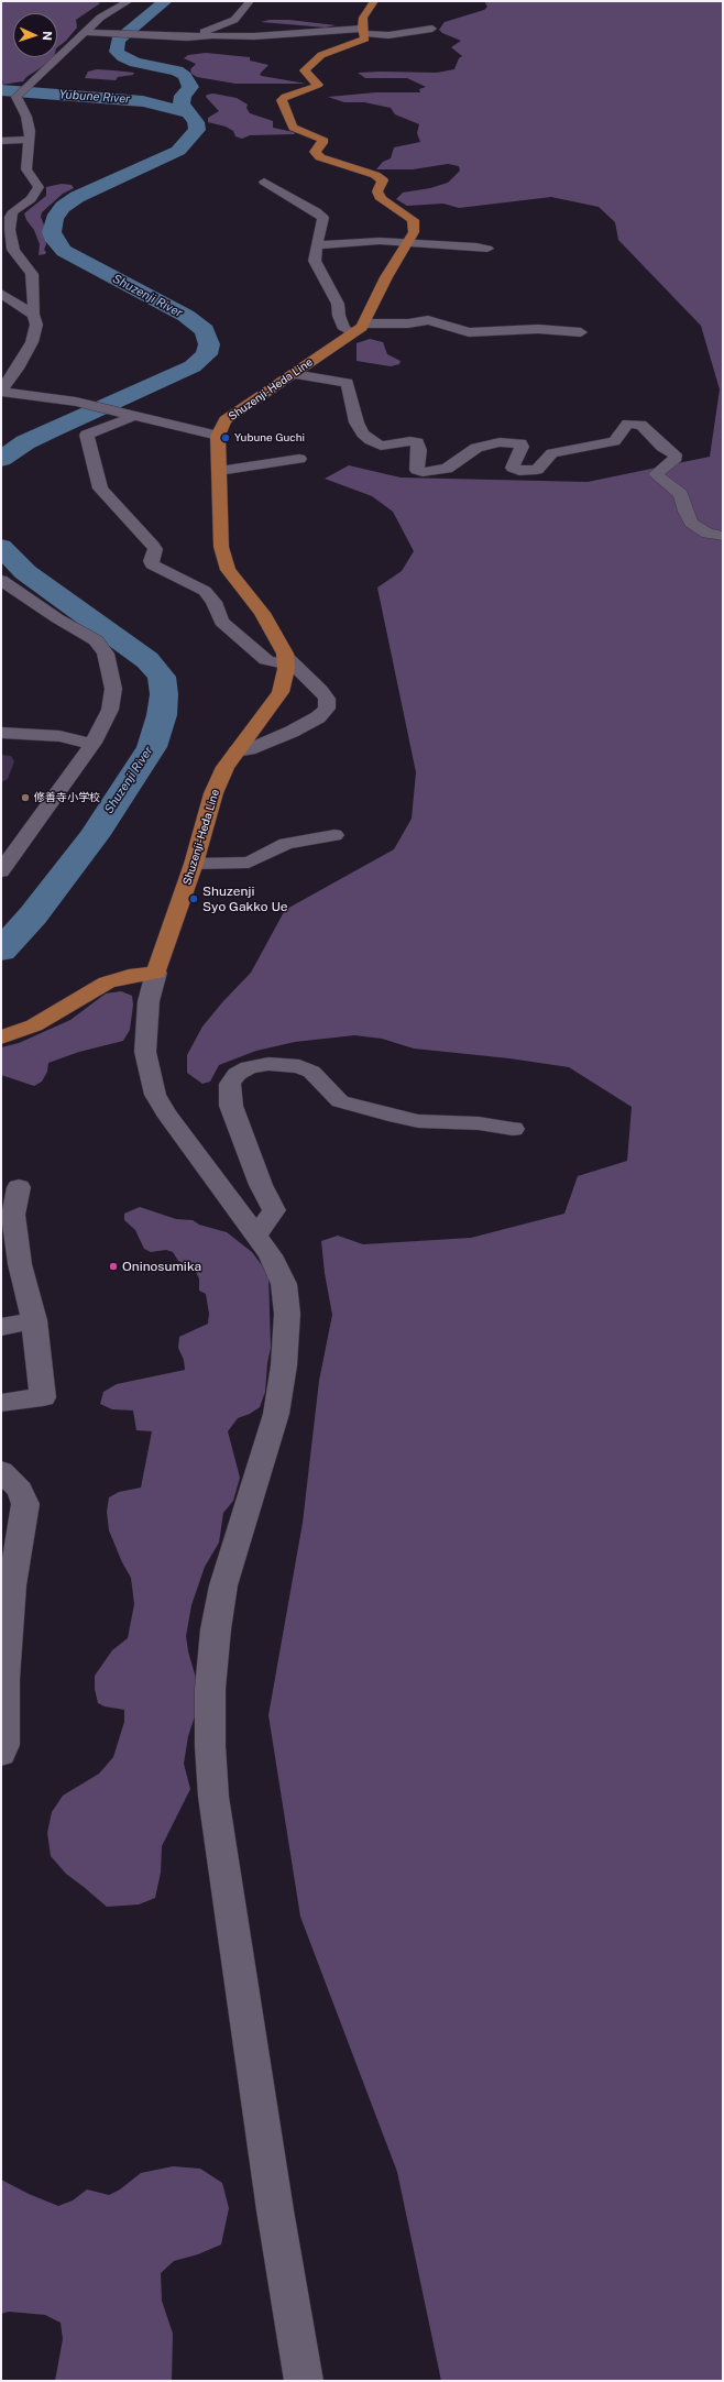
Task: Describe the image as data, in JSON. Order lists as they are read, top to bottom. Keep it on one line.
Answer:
{"streets":{"main road":["Shuzenji-Heda Line"]},"water":["Yubune River","Shuzenji River"],"places":["Yubune Guchi","修善寺小学校","Shuzenji Syo Gakko Ue","Oninosumika"],"north":"right"}
